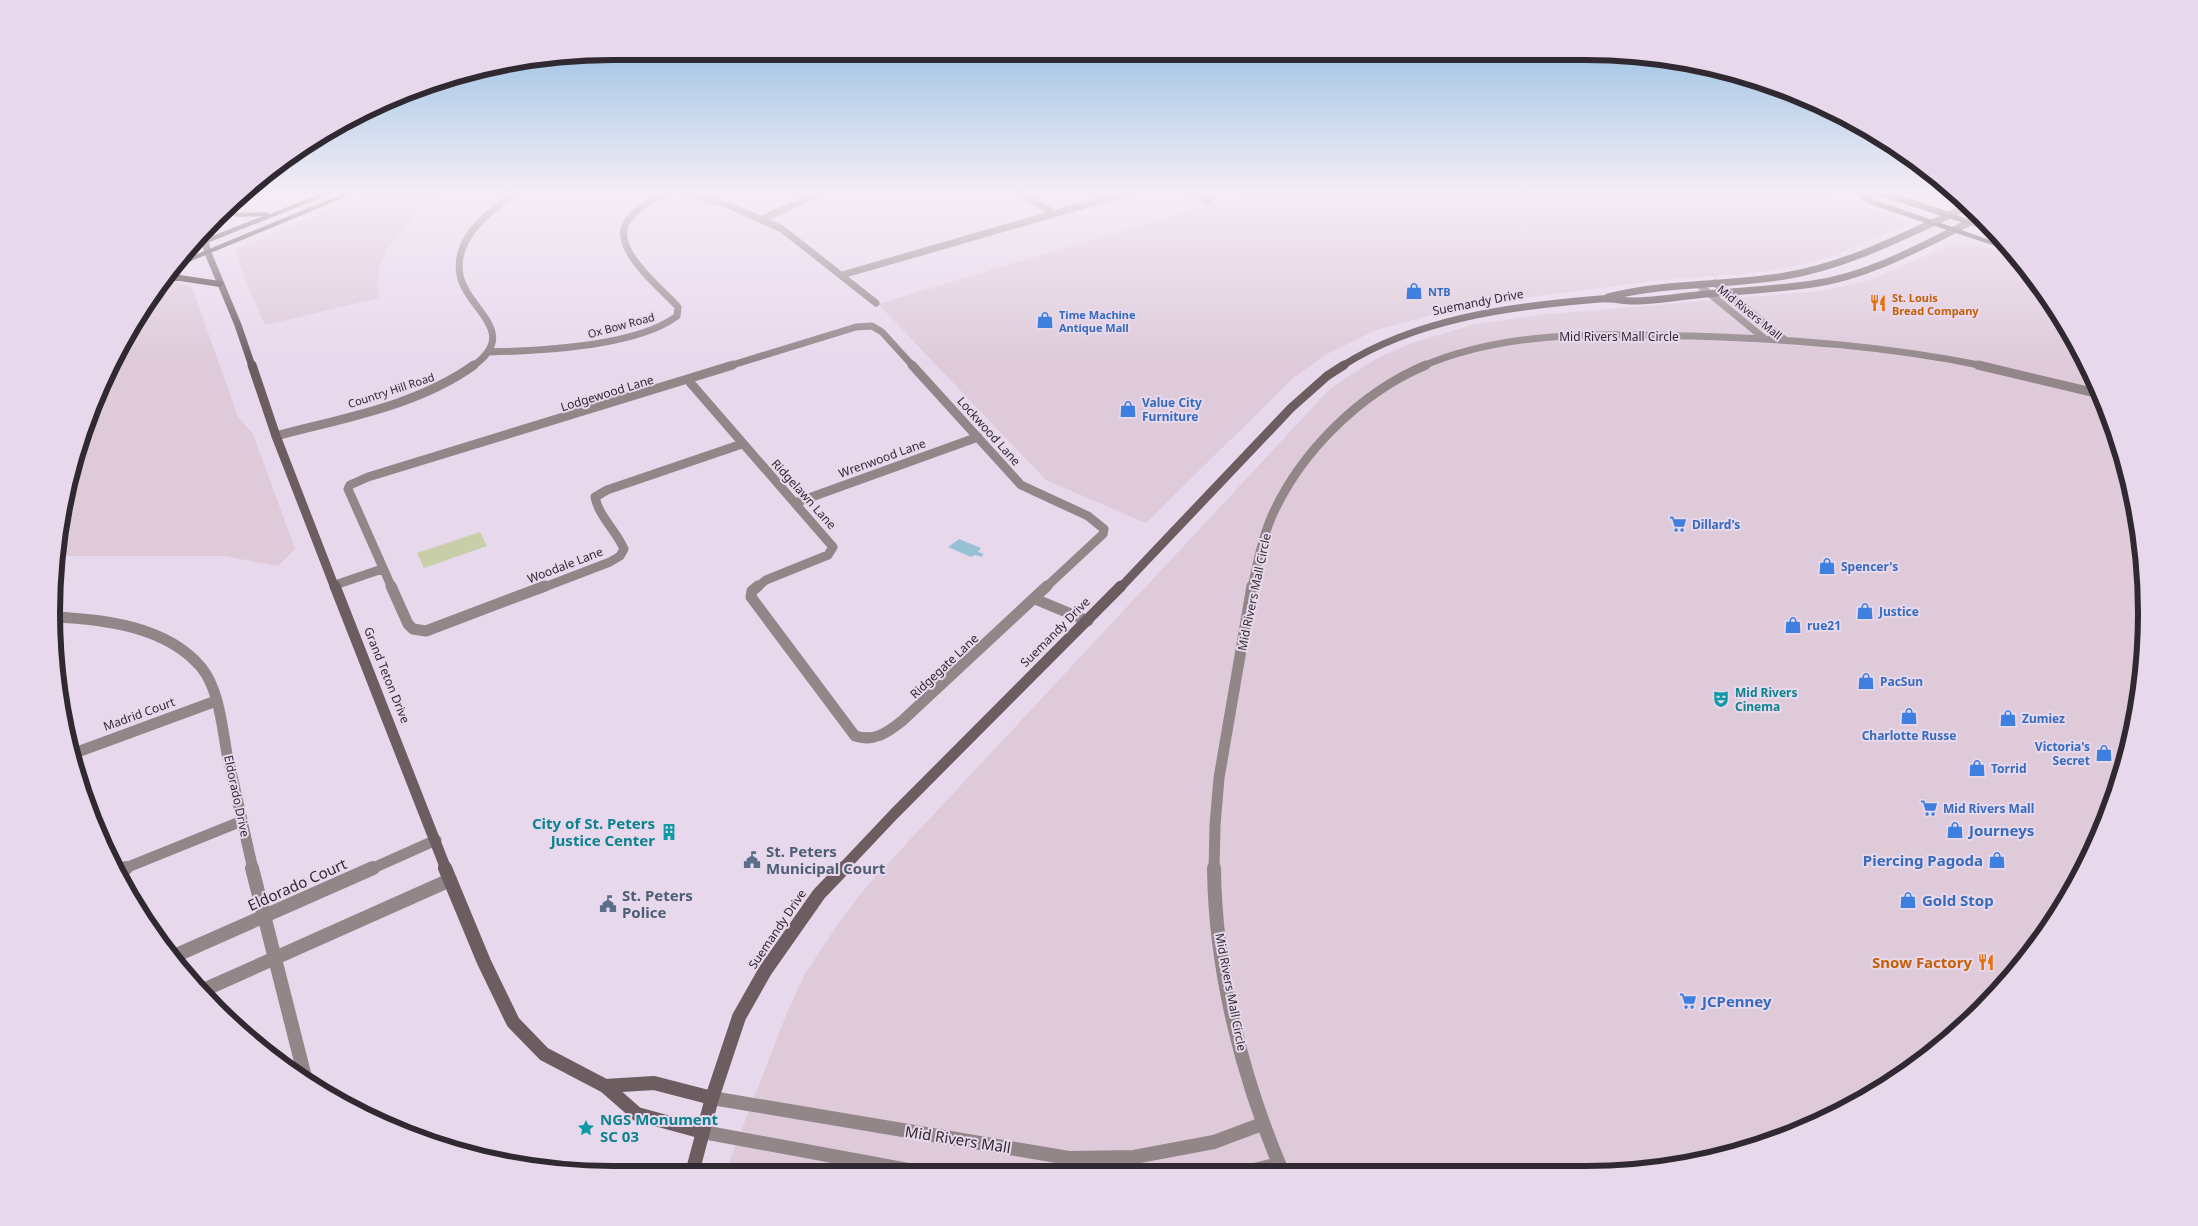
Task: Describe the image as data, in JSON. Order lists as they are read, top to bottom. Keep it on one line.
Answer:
{"streets":{"street":["Suemandy Drive","Mid Rivers Mall","Ox Bow Road","Mid Rivers Mall Circle","Country Hill Road","Lodgewood Lane","Lockwood Lane","Wrenwood Lane","Ridgelawn Lane","Woodale Lane","Ridgegate Lane","Grand Teton Drive","Madrid Court","Eldorado Drive","Eldorado Court"]},"crossings":[["Suemandy Drive","Mid Rivers Mall"],["Suemandy Drive","Grand Teton Drive"],["Mid Rivers Mall","Mid Rivers Mall Circle"],["Ox Bow Road","Country Hill Road"],["Country Hill Road","Grand Teton Drive"],["Lodgewood Lane","Lockwood Lane"],["Lodgewood Lane","Ridgelawn Lane"],["Lodgewood Lane","Woodale Lane"],["Lockwood Lane","Wrenwood Lane"],["Lockwood Lane","Ridgegate Lane"],["Wrenwood Lane","Ridgelawn Lane"],["Ridgelawn Lane","Woodale Lane"],["Ridgelawn Lane","Ridgegate Lane"],["Grand Teton Drive","Eldorado Court"],["Madrid Court","Eldorado Drive"],["Eldorado Drive","Eldorado Court"]],"places":{"shop":["NTB","Time Machine Antique Mall","Value City Furniture","Spencer's","Justice","rue21","PacSun","Charlotte Russe","Zumiez","Victoria's Secret","Torrid","Journeys","Piercing Pagoda","Gold Stop"],"restaurant":["St. Louis Bread Company","Snow Factory"],"supermarket":["Dillard's","Mid Rivers Mall","JCPenney"],"theatre":["Mid Rivers Cinema"],"building":["City of St. Peters Justice Center"],"public building":["St. Peters Municipal Court","St. Peters Police"],"place":["NGS Monument SC 03"]}}
